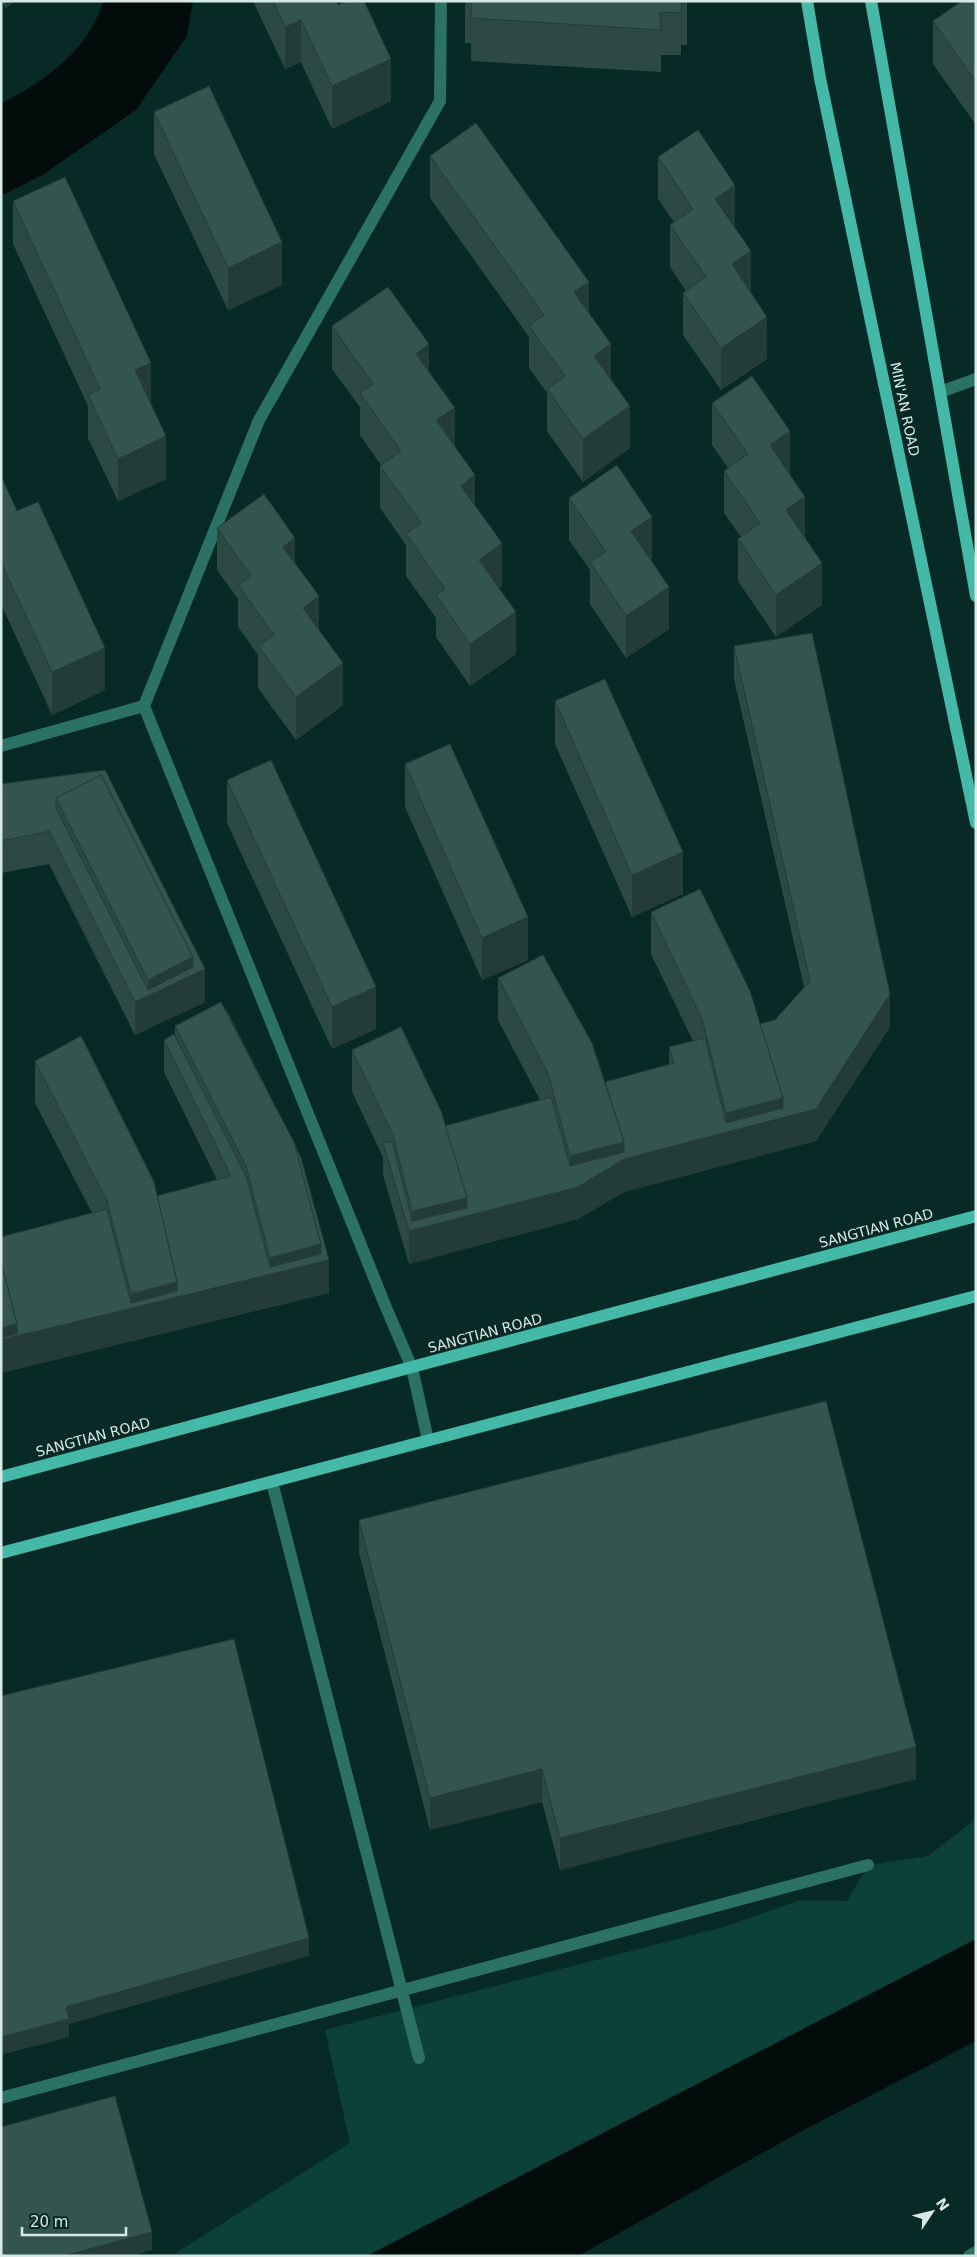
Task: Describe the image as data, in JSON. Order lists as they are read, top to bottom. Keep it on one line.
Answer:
{"streets":{"main road":["MIN'AN ROAD","SANGTIAN ROAD"]},"scale_bar":"20 m","north":"top right"}
